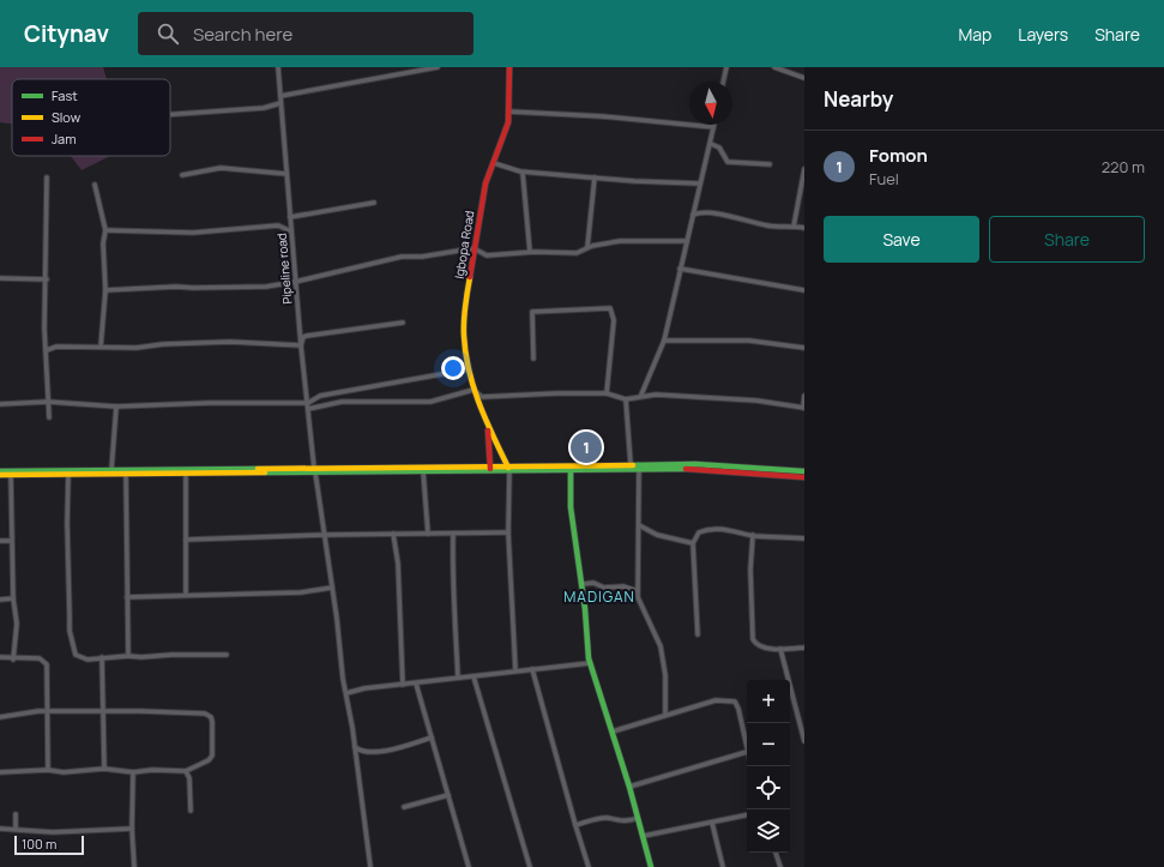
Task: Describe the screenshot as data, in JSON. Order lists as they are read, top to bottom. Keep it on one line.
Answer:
{"streets":{"main road":["Igbopa Road"],"street":["Pipeline road"]},"districts":["MADIGAN"],"legend":["Fast","Slow","Jam"],"scale_bar":"100 m","north":"bottom","page":{"header":"Citynav","search":"Search here","nav":["Map","Layers","Share"],"heading":"Nearby","list":[{"mark":"1","name":"Fomon","note":"Fuel","value":"220 m"}],"buttons":["Save","Share"],"pins":"1","map_buttons":["+","−"],"scale":"100 m"}}
